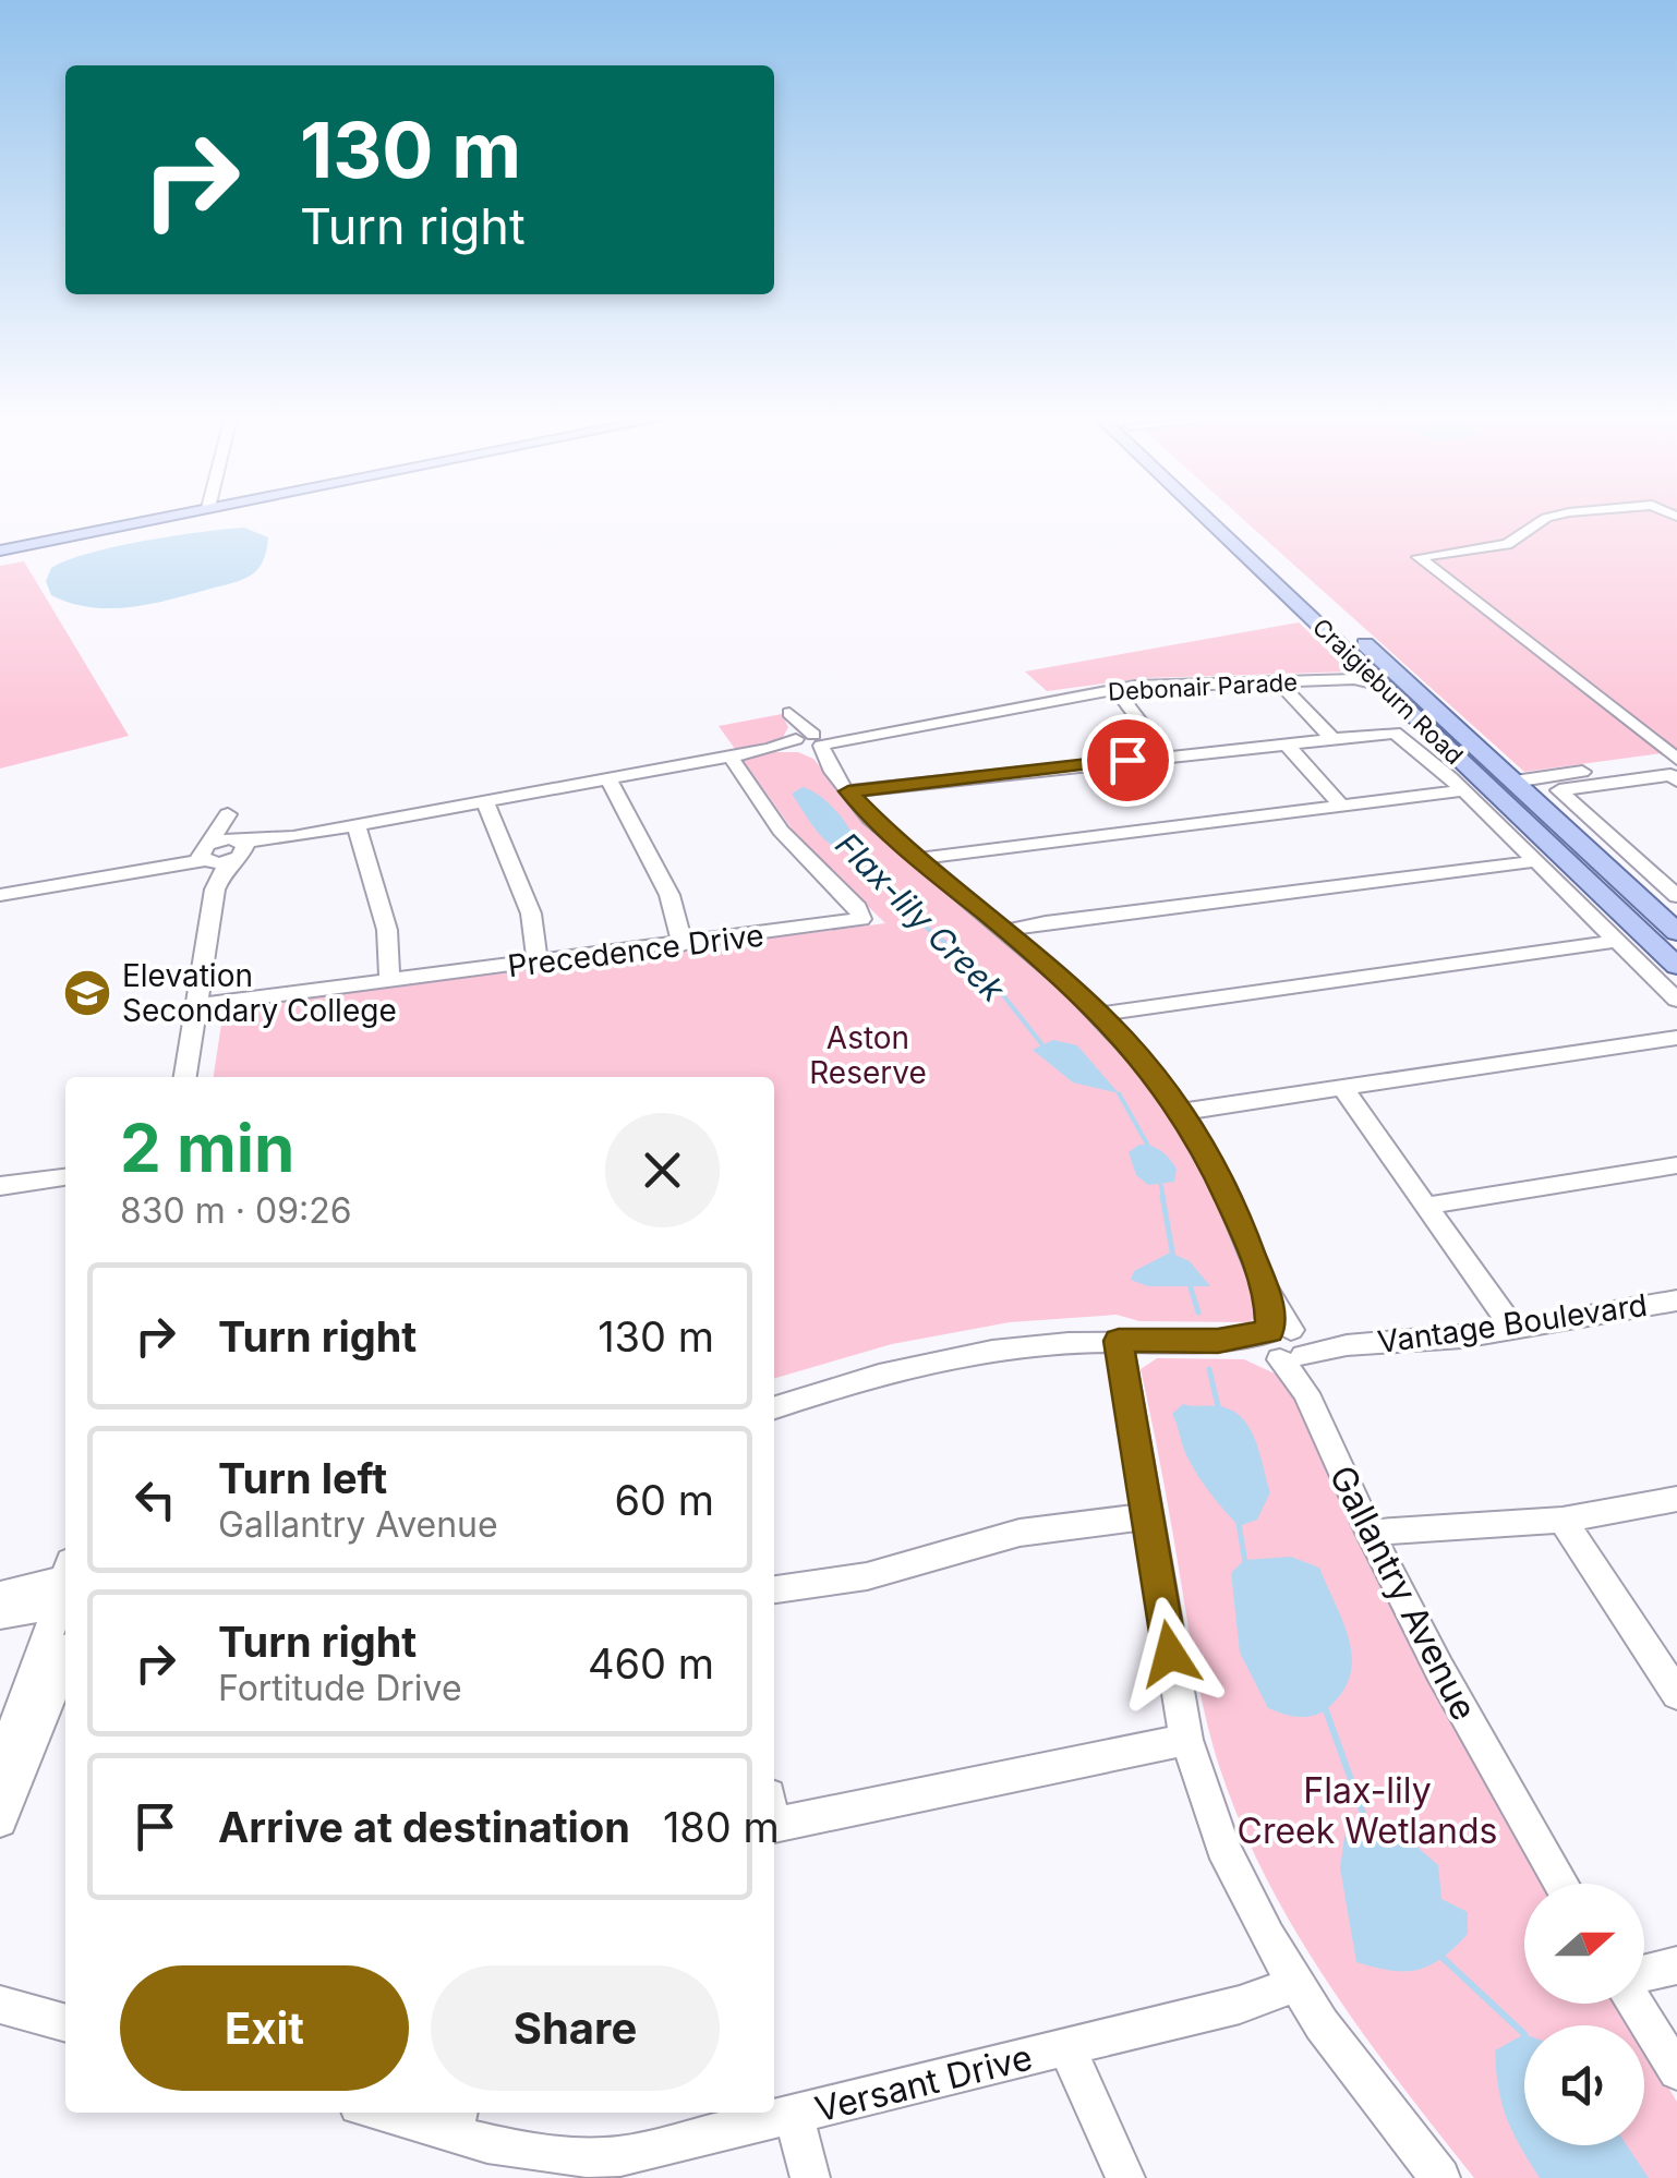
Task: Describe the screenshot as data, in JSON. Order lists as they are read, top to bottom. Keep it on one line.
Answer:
{"streets":{"main road":["Craigieburn Road"],"street":["Debonair Parade","Precedence Drive","Vantage Boulevard","Gallantry Avenue","Versant Drive"]},"crossings":[["Debonair Parade","Craigieburn Road"],["Debonair Parade","Precedence Drive"],["Vantage Boulevard","Gallantry Avenue"]],"water":["Flax-lily Creek"],"parks":["Aston Reserve","Flax-lily Creek Wetlands"],"places":{"school or university":["Elevation Secondary College"]},"north":"right","page":{"turn":["130 m","Turn right"],"heading":["2 min","830 m · 09:26"],"list":[{"name":"Turn right","value":"130 m"},{"name":"Turn left","note":"Gallantry Avenue","value":"60 m"},{"name":"Turn right","note":"Fortitude Drive","value":"460 m"},{"name":"Arrive at destination","value":"180 m"}],"buttons":["Exit","Share"]}}
